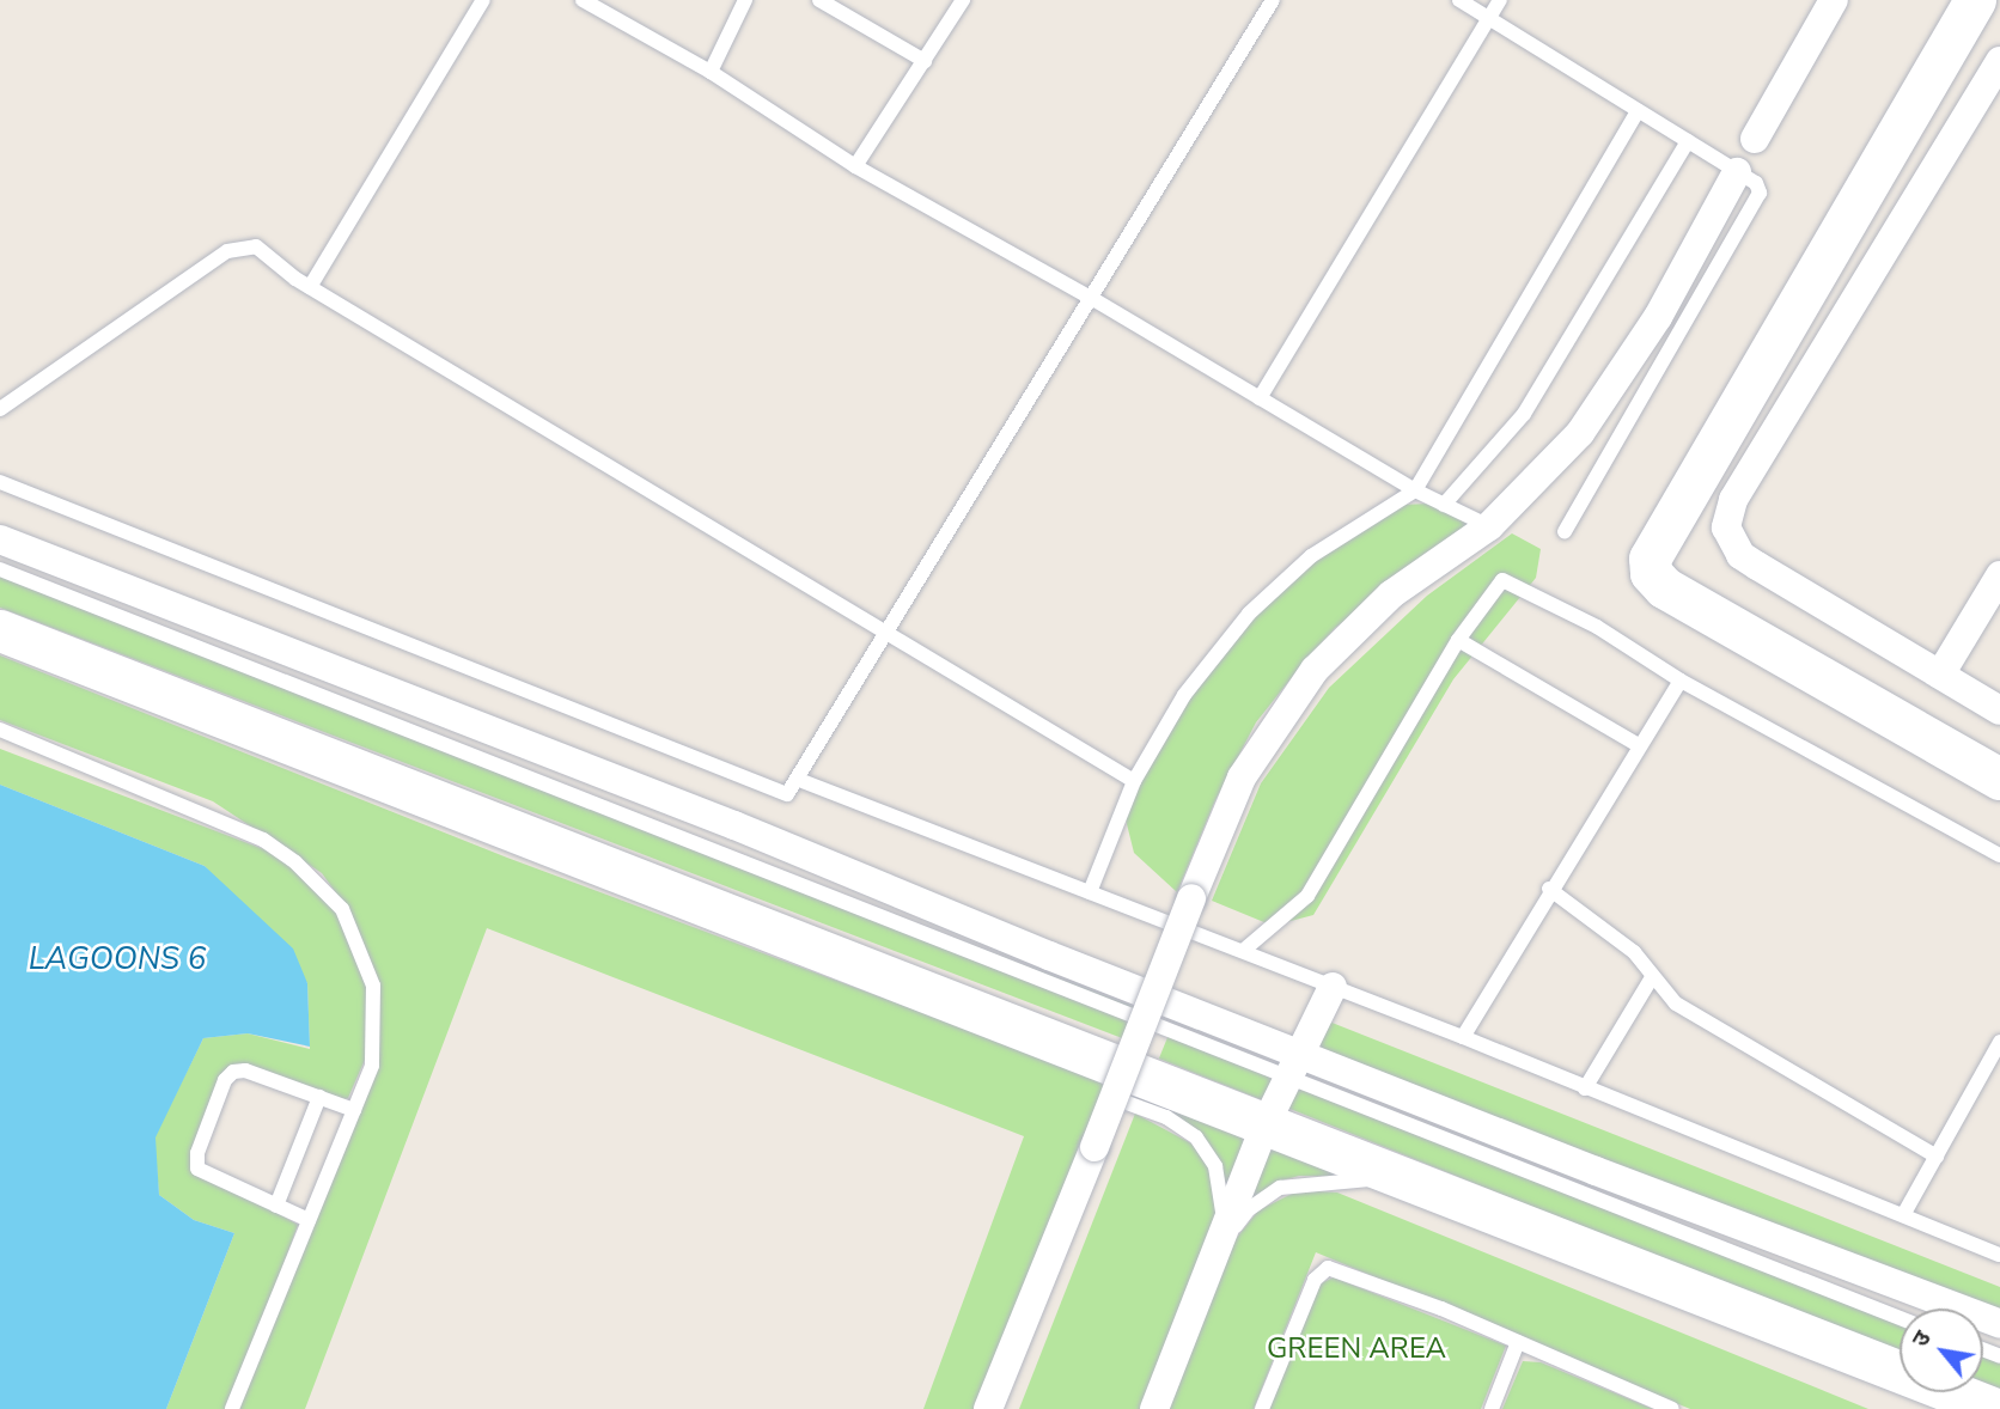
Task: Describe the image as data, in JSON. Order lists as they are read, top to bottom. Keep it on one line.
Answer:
{"water":["LAGOONS 6"],"parks":["GREEN AREA"],"north":"top left"}
